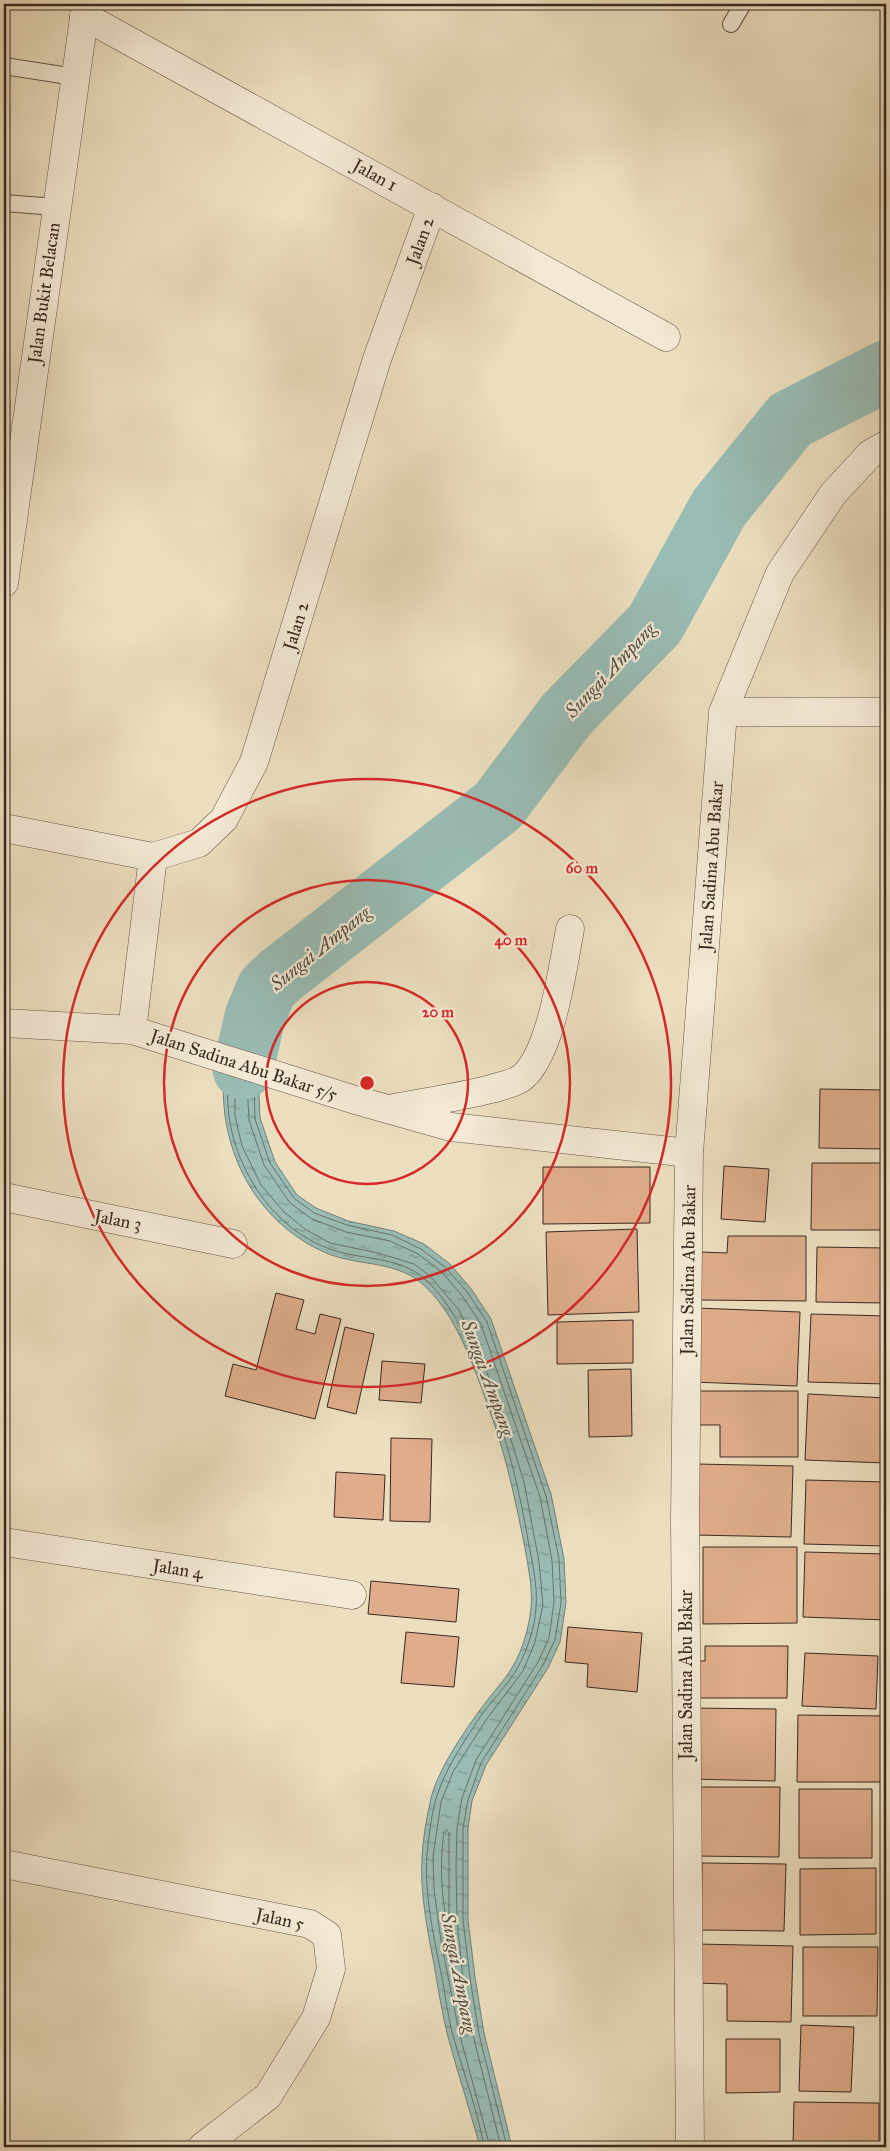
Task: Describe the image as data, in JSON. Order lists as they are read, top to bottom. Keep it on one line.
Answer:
{"streets":{"street":["Jalan 1","Jalan 2","Jalan Bukit Belacan","Jalan Sadina Abu Bakar","Jalan Sadina Abu Bakar 5/5","Jalan 3","Jalan 4","Jalan 5"]},"crossings":[["Jalan 1","Jalan 2"],["Jalan 1","Jalan Bukit Belacan"],["Jalan Sadina Abu Bakar","Jalan Sadina Abu Bakar 5/5"]],"water":["Sungai Ampang"],"rings":["60 m","40 m","20 m"]}
